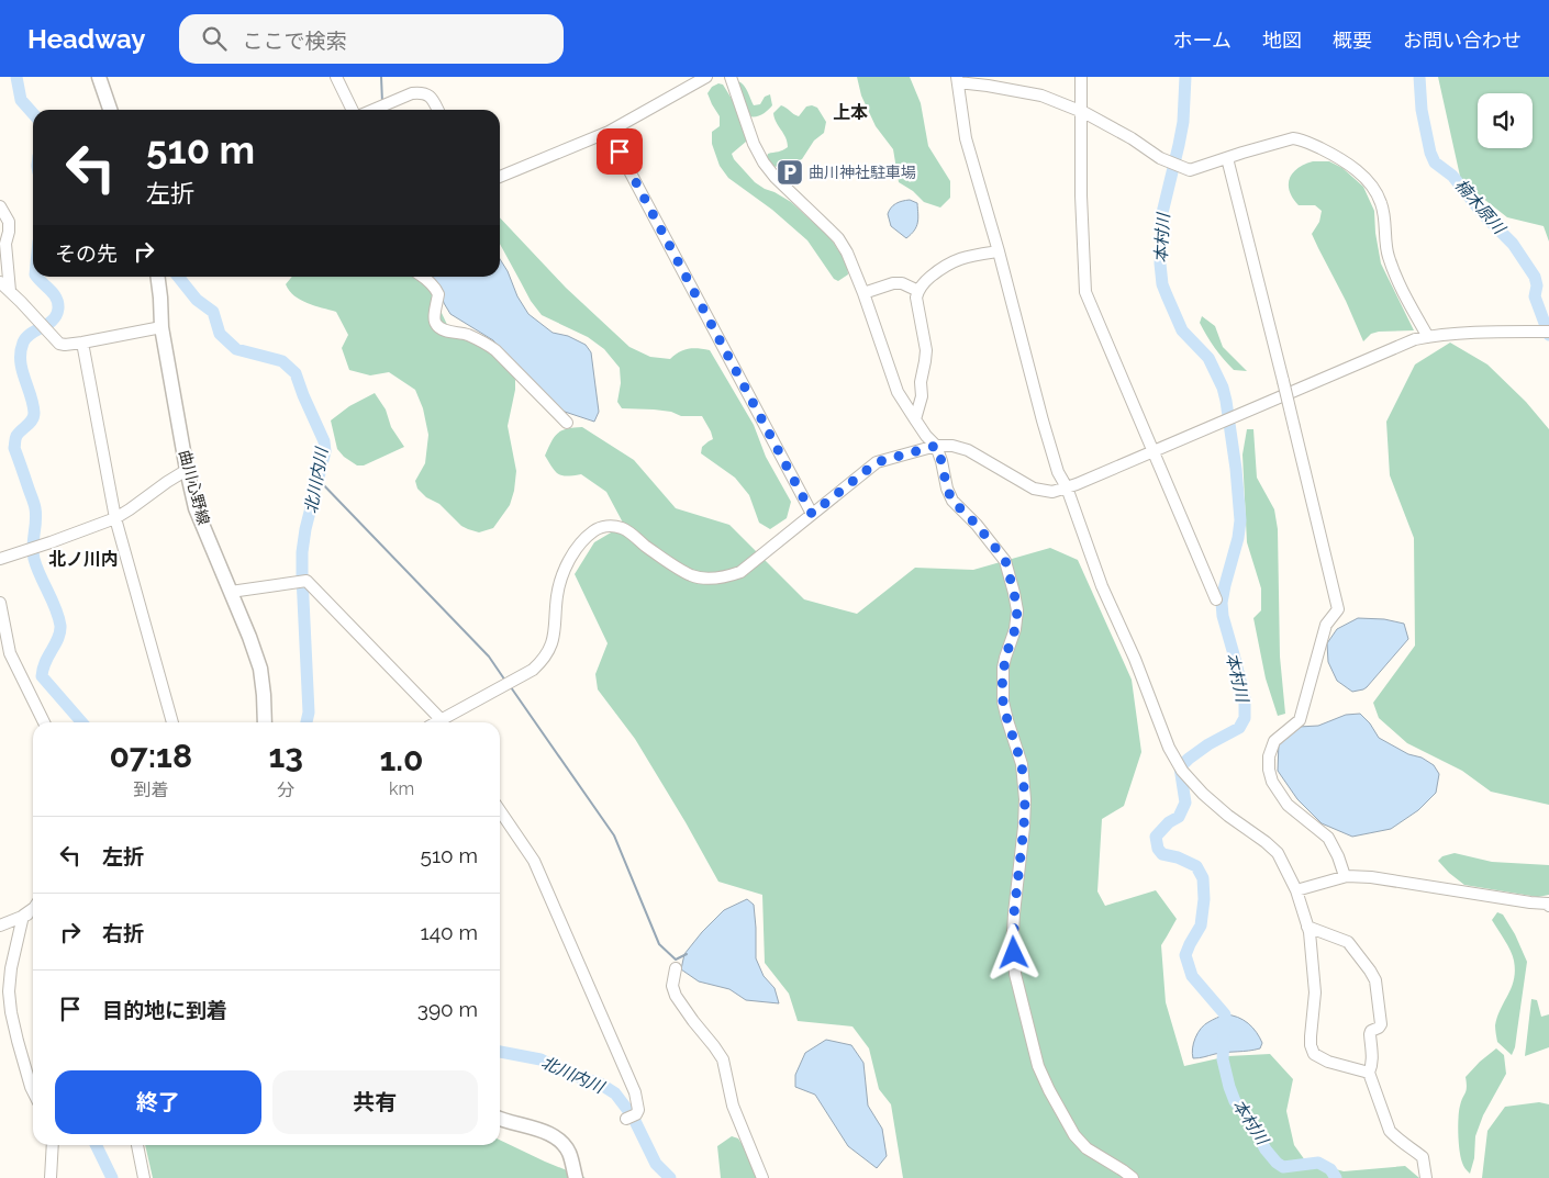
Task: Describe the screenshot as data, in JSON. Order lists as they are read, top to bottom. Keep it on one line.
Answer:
{"streets":{"main road":["曲川心野線"]},"districts":["上本","北ノ川内"],"water":["楠木原川","本村川","北川内川"],"places":{"parking":["曲川神社駐車場"]},"page":{"header":"Headway","search":"ここで検索","nav":["ホーム","地図","概要","お問い合わせ"],"turn":["510 m","左折"],"then":"その先","eta":["07:18","到着","13","分","1.0","km"],"list":[{"name":"左折","value":"510 m"},{"name":"右折","value":"140 m"},{"name":"目的地に到着","value":"390 m"}],"buttons":["終了","共有"]}}
